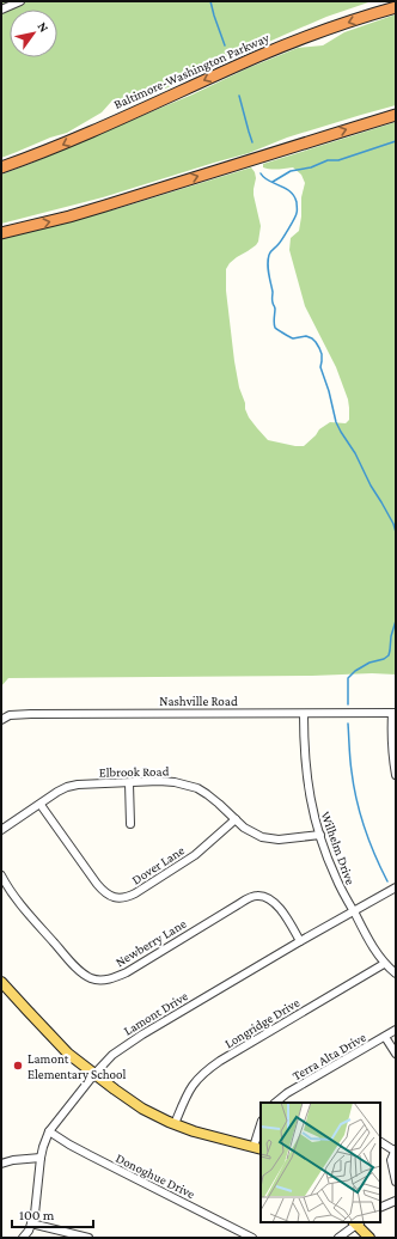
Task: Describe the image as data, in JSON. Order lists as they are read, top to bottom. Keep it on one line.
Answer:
{"streets":{"highway":["Baltimore-Washington Parkway"],"street":["Nashville Road","Elbrook Road","Wilhelm Drive","Dover Lane","Newberry Lane","Lamont Drive","Longridge Drive","Terra Alta Drive","Donoghue Drive"]},"crossings":[["Nashville Road","Wilhelm Drive"],["Elbrook Road","Wilhelm Drive"],["Elbrook Road","Dover Lane"],["Wilhelm Drive","Lamont Drive"],["Wilhelm Drive","Longridge Drive"],["Newberry Lane","Lamont Drive"],["Lamont Drive","Donoghue Drive"]],"places":["Lamont Elementary School"],"scale_bar":"100 m","north":"top right"}
